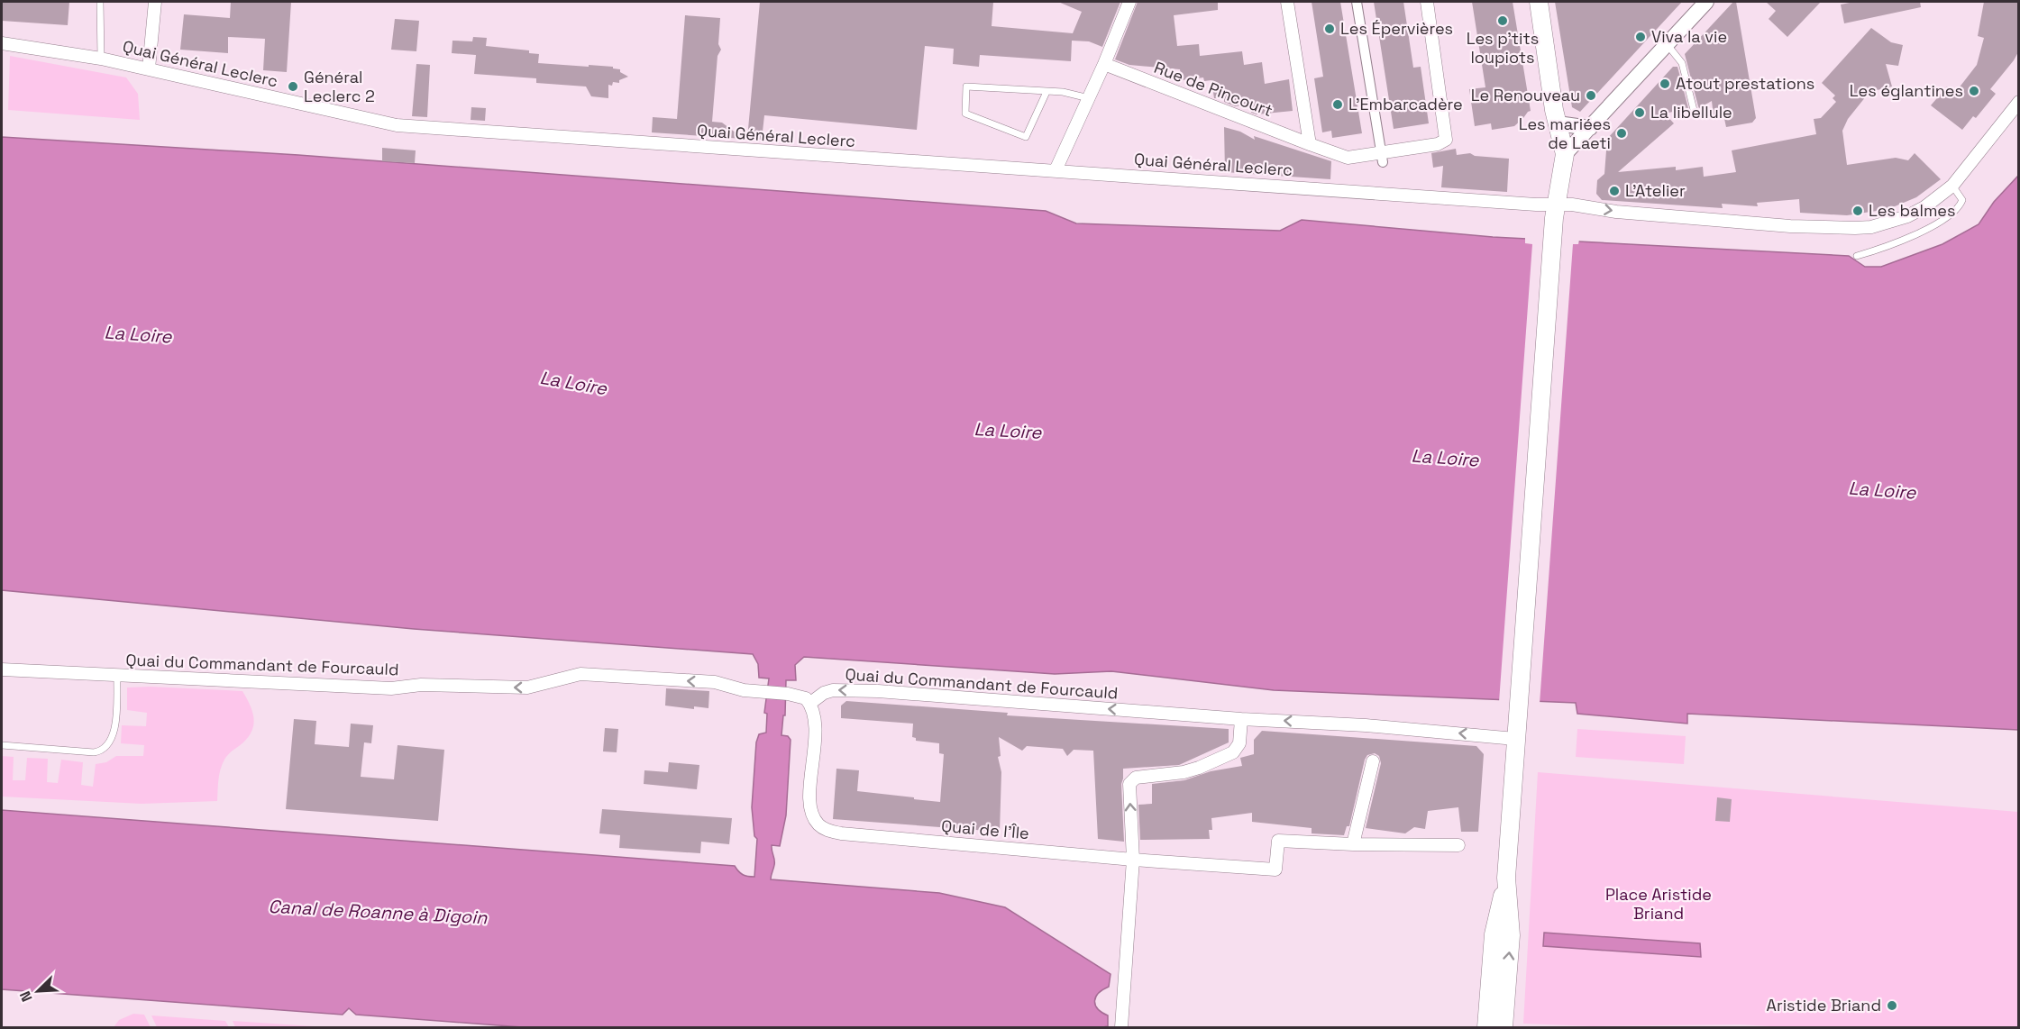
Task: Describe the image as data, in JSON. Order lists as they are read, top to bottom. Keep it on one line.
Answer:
{"streets":{"street":["Quai Général Leclerc","Rue de Pincourt","Quai du Commandant de Fourcauld","Quai de l'Île"]},"crossings":[["Quai du Commandant de Fourcauld","Quai de l'Île"]],"one_way":["Quai du Commandant de Fourcauld"],"water":["La Loire","Canal de Roanne à Digoin"],"parks":["Place Aristide Briand"],"places":["Les p'tits loupiots","Les Épervières","Viva la vie","Atout prestations","Général Leclerc 2","Les églantines","Le Renouveau","L'Embarcadère","La libellule","Les mariées de Laeti","L'Atelier","Les balmes","Aristide Briand"],"north":"bottom left"}
